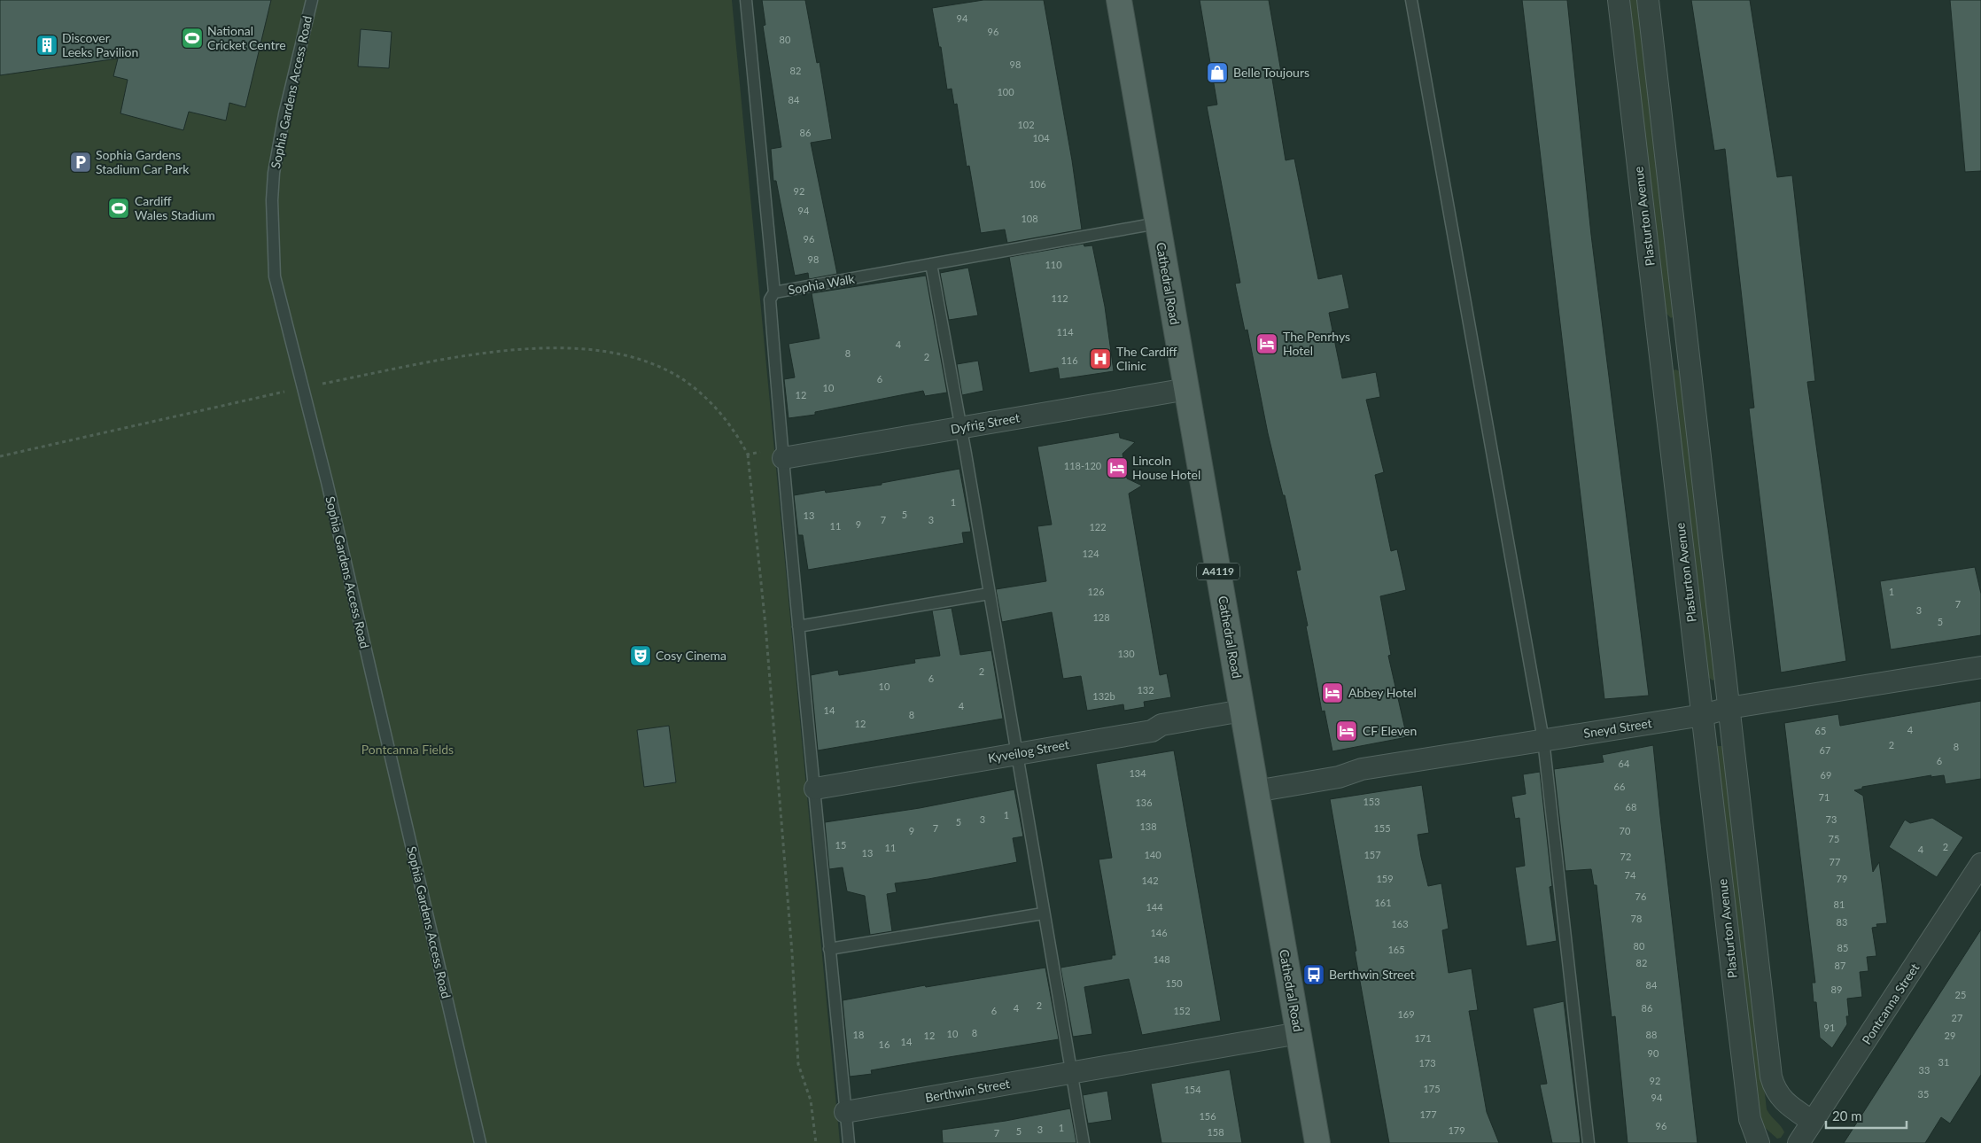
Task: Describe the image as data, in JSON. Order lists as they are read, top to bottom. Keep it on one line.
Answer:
{"streets":{"main road":["Cathedral Road","A4119"],"street":["Plasturton Avenue","Dyfrig Street","Sneyd Street","Kyveilog Street","Pontcanna Street","Berthwin Street"],"lane":["Sophia Gardens Access Road","Sophia Walk"]},"crossings":[["Plasturton Avenue","Sneyd Street"],["Cathedral Road","Sophia Walk"],["Cathedral Road","Dyfrig Street"],["Cathedral Road","Sneyd Street"],["Cathedral Road","Kyveilog Street"],["Cathedral Road","Berthwin Street"]],"parks":["Pontcanna Fields"],"places":{"sports":["National Cricket Centre","Cardiff Wales Stadium"],"building":["Discover Leeks Pavilion"],"shop":["Belle Toujours"],"parking":["Sophia Gardens Stadium Car Park"],"hotel":["The Penrhys Hotel","Lincoln House Hotel","Abbey Hotel","CF Eleven"],"hospital":["The Cardiff Clinic"],"theatre":["Cosy Cinema"],"bus stop":["Berthwin Street"]},"house_numbers":["94","96","80","98","82","100","84","102","86","104","106","92","94","108","96","98","110","112","114","4","8","2","116","6","10","12","118-120","1","5","13","7","3","9","11","122","124","126","1","7","3","128","5","130","2","6","10","132","132b","4","14","8","12","4","65","2","8","67","6","64","134","69","66","71","153","136","68","1","3","73","5","138","7","155","9","70","75","15","2","11","4","13","140","157","72","77","74","159","79","142","76","161","81","144","78","83","163","146","80","85","165","148","82","87","150","84","89","25","2","4","86","6","152","169","27","91","8","10","18","88","12","29","171","14","16","90","31","173","33","92","175","154","35","94","177","156","96","1","3","179","5","158","7"],"scale_bar":"20 m"}
